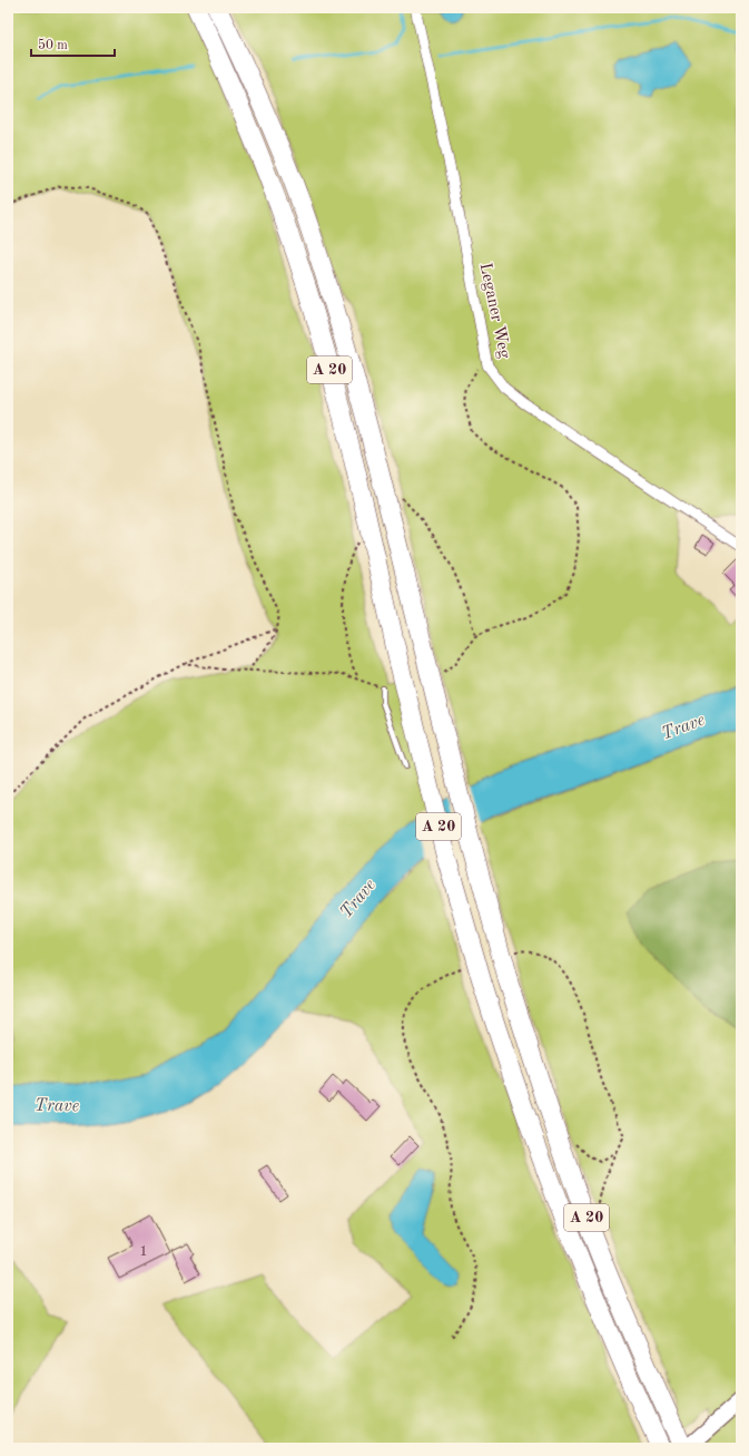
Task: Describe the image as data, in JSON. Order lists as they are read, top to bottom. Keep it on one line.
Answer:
{"streets":{"highway":["A 20"],"street":["Leganer Weg"]},"water":["Trave"],"house_numbers":["1"],"scale_bar":"50 m"}
